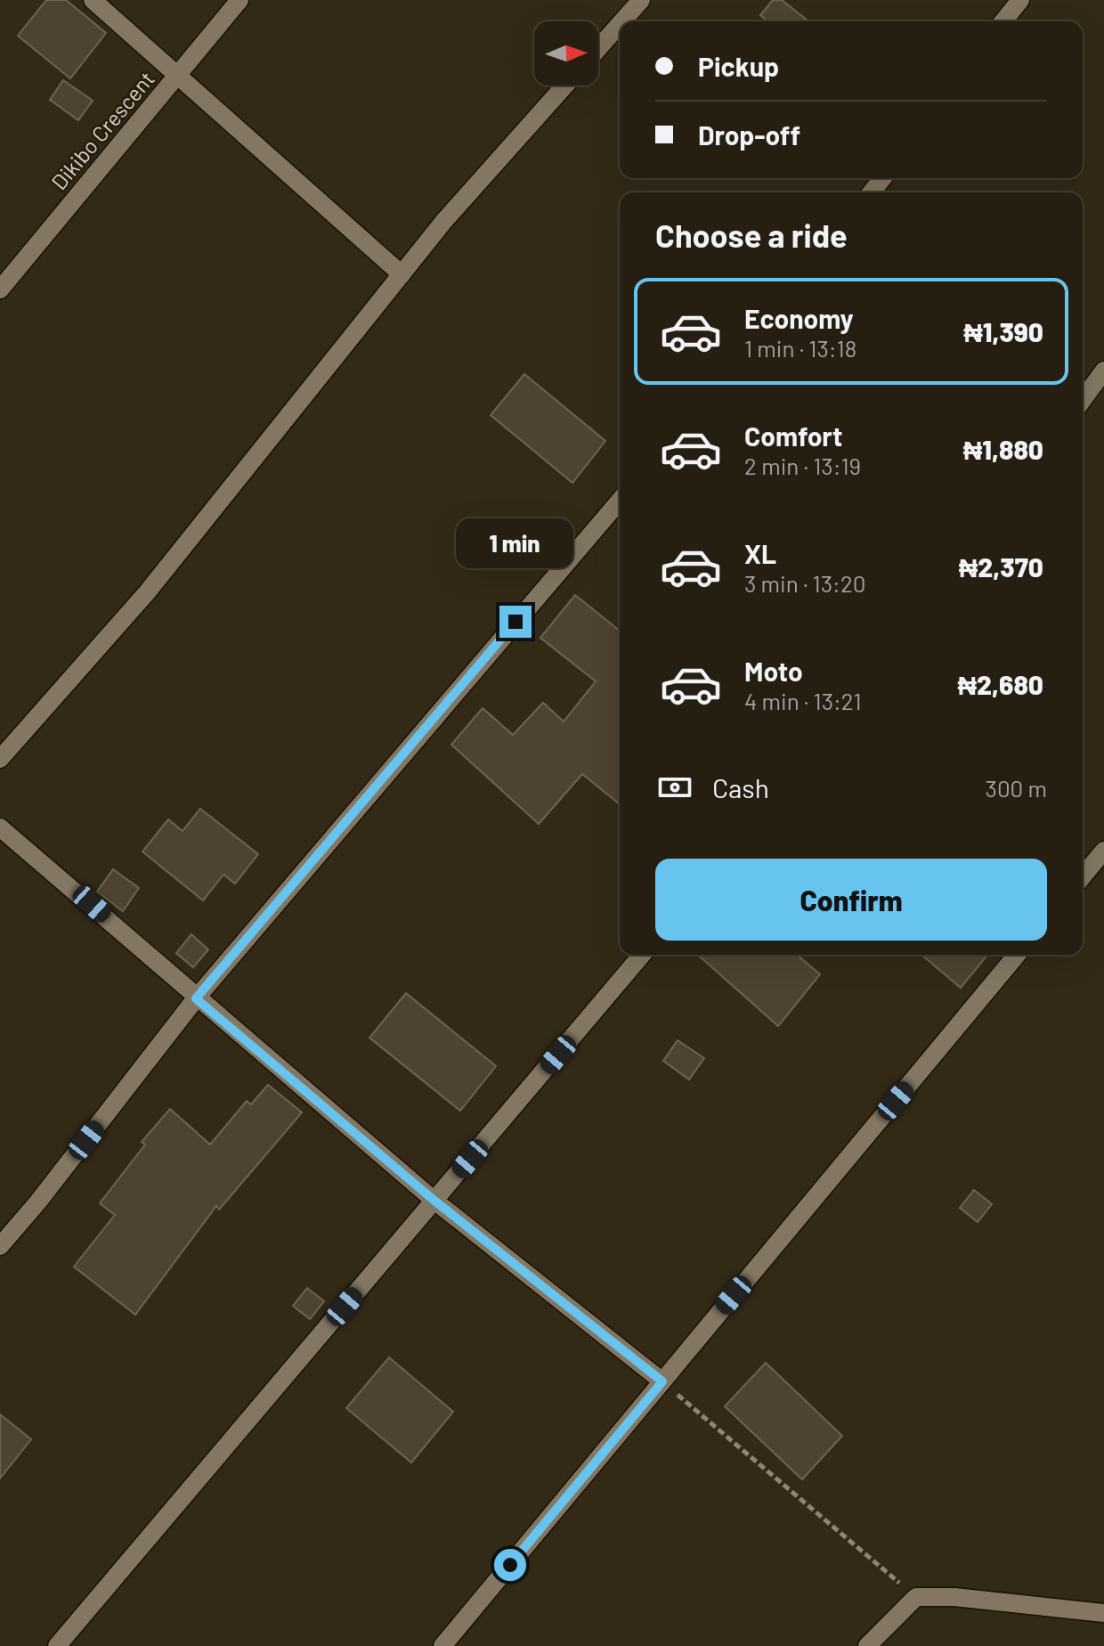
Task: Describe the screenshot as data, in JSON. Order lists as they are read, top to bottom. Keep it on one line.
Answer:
{"streets":{"street":["Dikibo Crescent"]},"north":"right","page":{"banner":["Pickup","Drop-off"],"heading":"Choose a ride","list":[{"name":"Economy","note":"1 min · 13:18","value":"₦1,390"},{"name":"Comfort","note":"2 min · 13:19","value":"₦1,880"},{"name":"XL","note":"3 min · 13:20","value":"₦2,370"},{"name":"Moto","note":"4 min · 13:21","value":"₦2,680"}],"bubble":"1 min","pay":["Cash","300 m"],"buttons":"Confirm"}}
